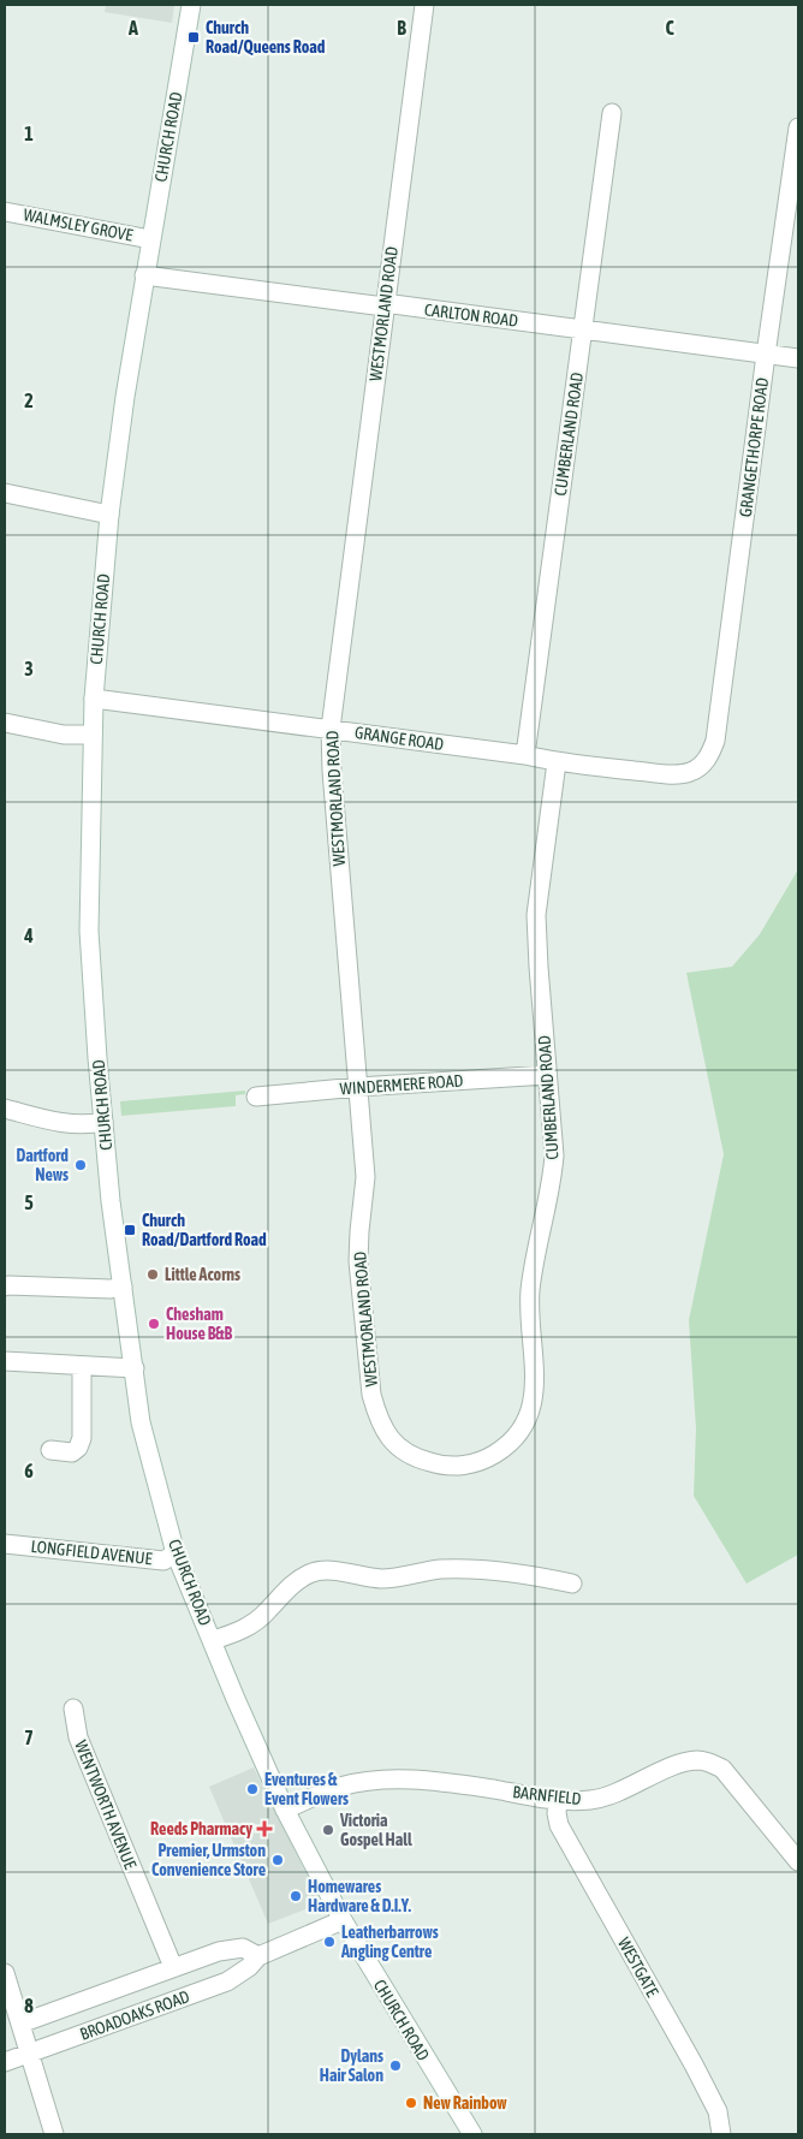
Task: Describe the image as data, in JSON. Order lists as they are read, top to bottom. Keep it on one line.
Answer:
{"streets":{"street":["CHURCH ROAD","WALMSLEY GROVE","WESTMORLAND ROAD","CARLTON ROAD","CUMBERLAND ROAD","GRANGETHORPE ROAD","GRANGE ROAD","WINDERMERE ROAD","LONGFIELD AVENUE","BARNFIELD","WENTWORTH AVENUE","WESTGATE","BROADOAKS ROAD"]},"crossings":[["CHURCH ROAD","WALMSLEY GROVE"],["CHURCH ROAD","CARLTON ROAD"],["CHURCH ROAD","GRANGE ROAD"],["CHURCH ROAD","LONGFIELD AVENUE"],["CHURCH ROAD","BARNFIELD"],["CHURCH ROAD","BROADOAKS ROAD"],["WESTMORLAND ROAD","CARLTON ROAD"],["WESTMORLAND ROAD","CUMBERLAND ROAD"],["WESTMORLAND ROAD","GRANGE ROAD"],["WESTMORLAND ROAD","WINDERMERE ROAD"],["CARLTON ROAD","CUMBERLAND ROAD"],["CARLTON ROAD","GRANGETHORPE ROAD"],["CUMBERLAND ROAD","GRANGE ROAD"],["CUMBERLAND ROAD","WINDERMERE ROAD"],["GRANGETHORPE ROAD","GRANGE ROAD"],["BARNFIELD","WESTGATE"],["WENTWORTH AVENUE","BROADOAKS ROAD"]],"places":{"transit":["Church Road/Queens Road","Church Road/Dartford Road"],"other":["Dartford News","Little Acorns","Chesham House B&B","Eventures & Event Flowers","Victoria Gospel Hall","Premier, Urmston Convenience Store","Homewares Hardware & D.I.Y.","Leatherbarrows Angling Centre","Dylans Hair Salon","New Rainbow"],"health":["Reeds Pharmacy"]},"grid":{"columns":["A","B","C"],"rows":["1","2","3","4","5","6","7","8"]}}
